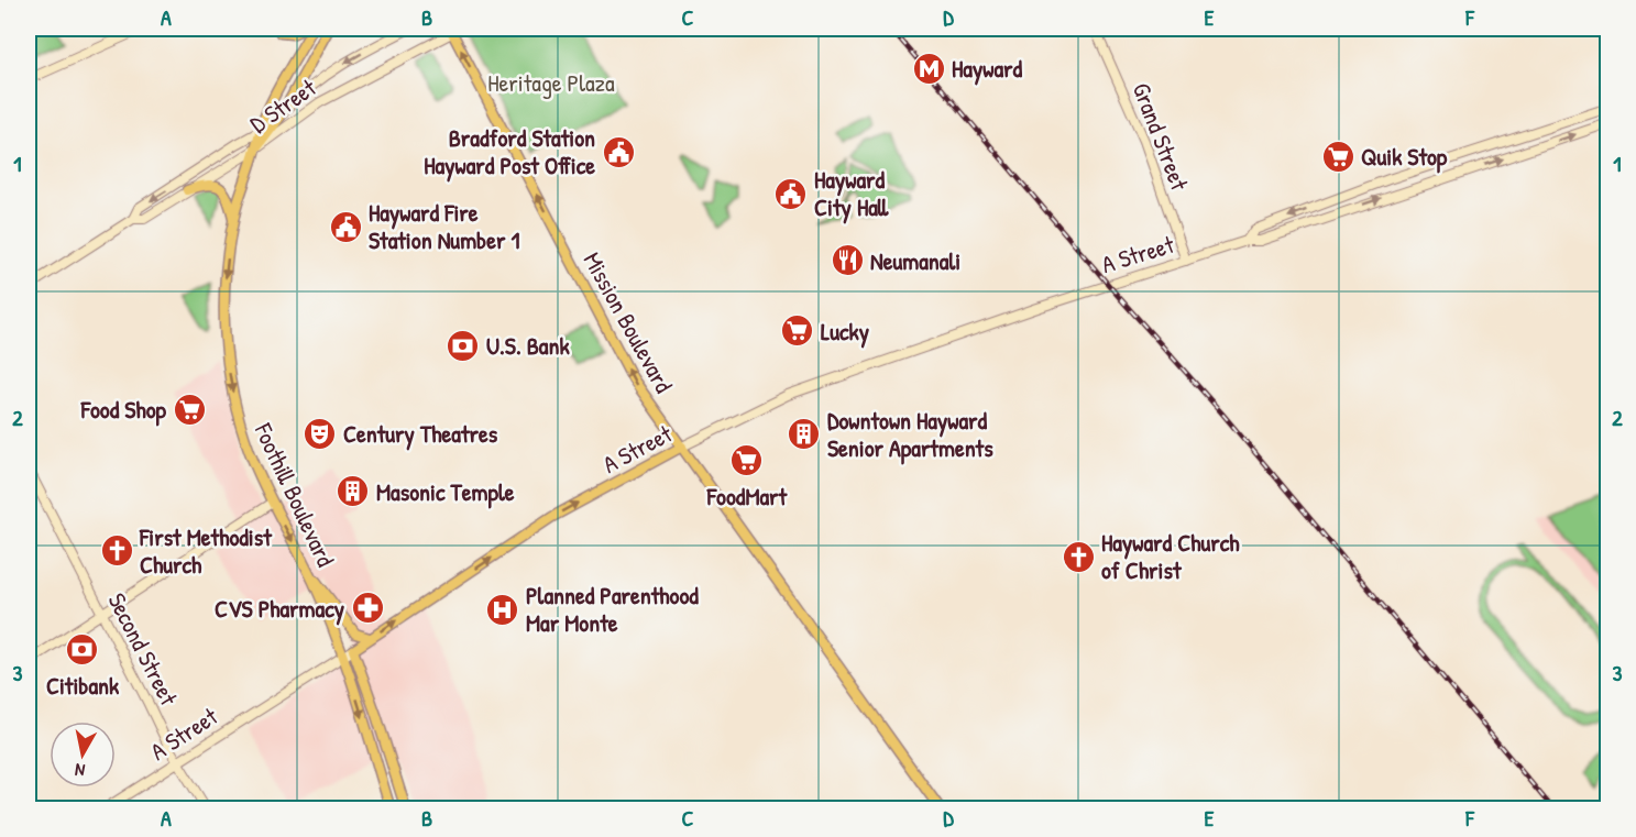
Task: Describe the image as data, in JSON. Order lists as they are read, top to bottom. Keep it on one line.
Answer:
{"streets":{"main road":["D Street","Grand Street","A Street","Mission Boulevard","Foothill Boulevard","Second Street"]},"crossings":[["D Street","Mission Boulevard"],["D Street","Foothill Boulevard"],["Grand Street","A Street"],["A Street","Mission Boulevard"],["A Street","Foothill Boulevard"],["A Street","Second Street"]],"one_way":["Mission Boulevard"],"parks":["Heritage Plaza"],"places":{"metro station":["Hayward"],"public building":["Bradford Station Hayward Post Office","Hayward City Hall","Hayward Fire Station Number 1"],"supermarket":["Quik Stop","Lucky","Food Shop","FoodMart"],"restaurant":["Neumanali"],"bank":["U.S. Bank","Citibank"],"theatre":["Century Theatres"],"building":["Downtown Hayward Senior Apartments","Masonic Temple"],"church":["First Methodist Church","Hayward Church of Christ"],"pharmacy":["CVS Pharmacy"],"hospital":["Planned Parenthood Mar Monte"]},"north":"bottom","grid":{"columns":["A","B","C","D","E","F"],"rows":["1","2","3"]}}
